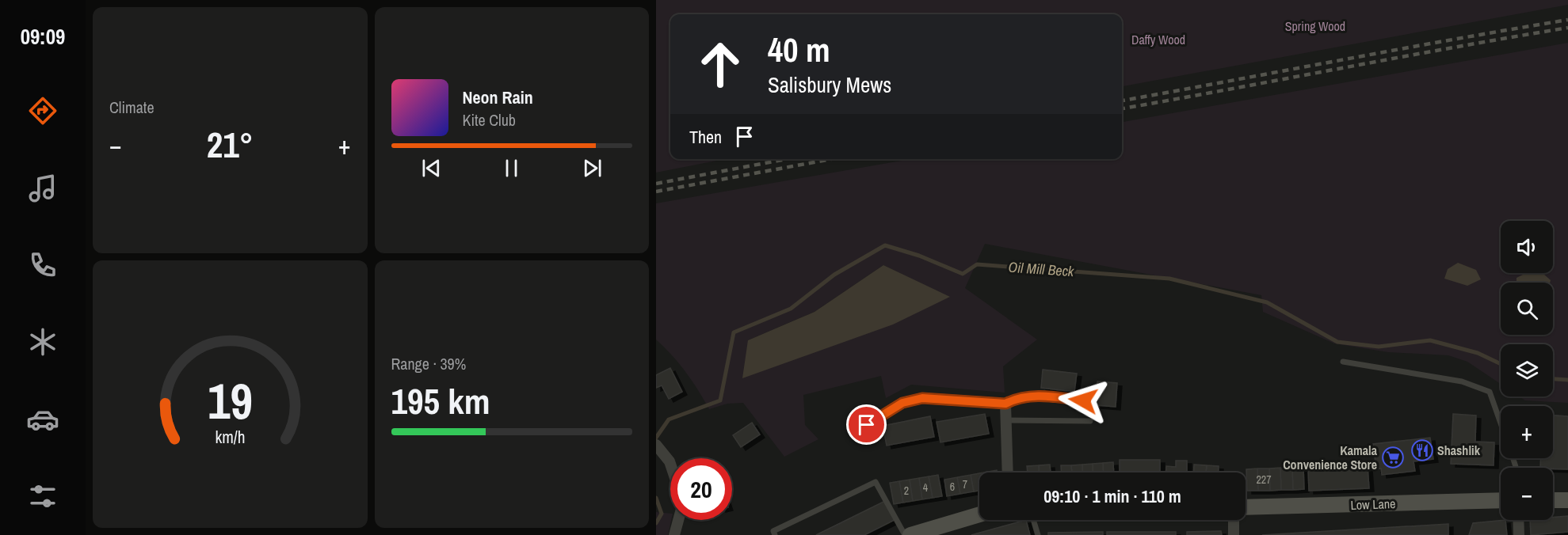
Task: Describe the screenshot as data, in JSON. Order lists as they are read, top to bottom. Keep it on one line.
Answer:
{"streets":{"street":["Low Lane"]},"water":["Oil Mill Beck"],"parks":["Spring Wood","Daffy Wood"],"places":{"restaurant":["Shashlik"],"supermarket":["Kamala Convenience Store"]},"house_numbers":["227","7","6","4","2"],"page":{"tabs":"09:09","tile":["Climate",["Range · 39%","195 km"]],"turn":["40 m","Salisbury Mews"],"song":["Neon Rain","Kite Club"],"then":"Then","heat":["−","21°","+"],"map_buttons":["+","−"],"limit":"20","trip":"09:10 · 1 min · 110 m","gauge":["19","km/h"]}}
